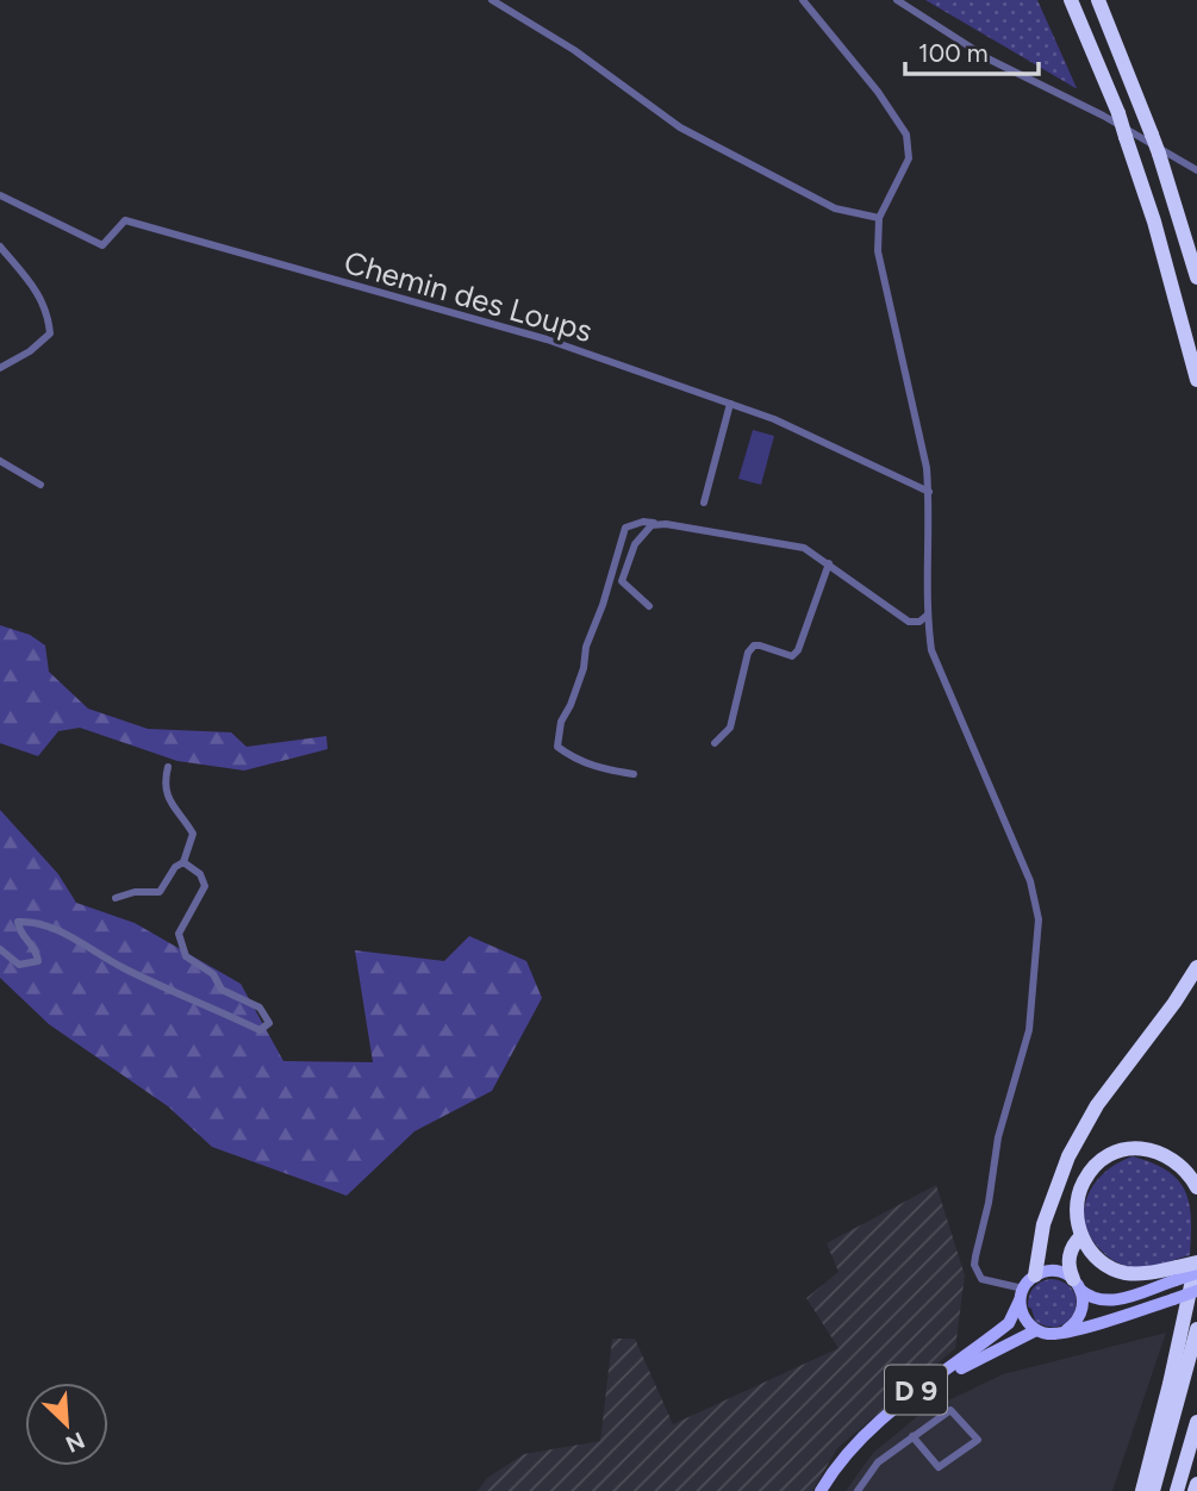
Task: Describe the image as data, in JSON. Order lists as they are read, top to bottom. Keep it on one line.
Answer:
{"streets":{"main road":["D 9"],"street":["Chemin des Loups"]},"scale_bar":"100 m","north":"bottom right"}
